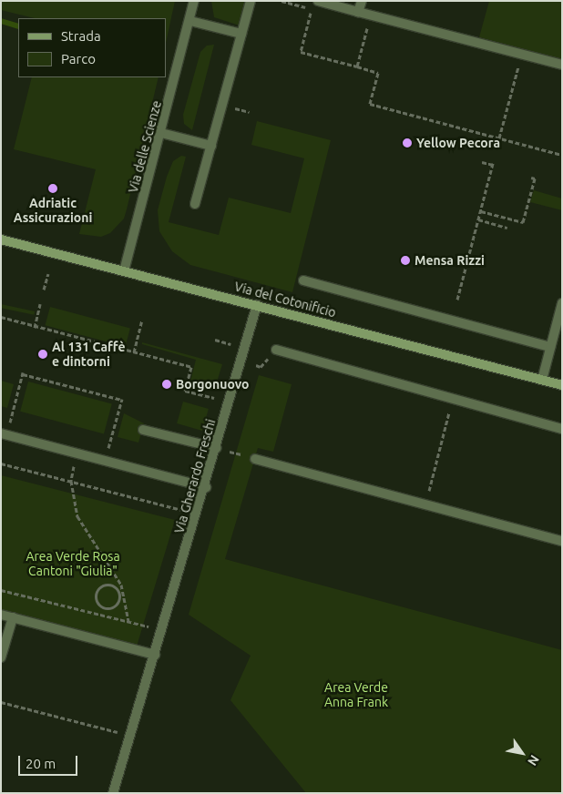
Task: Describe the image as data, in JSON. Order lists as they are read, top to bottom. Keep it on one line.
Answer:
{"streets":{"main road":["Via del Cotonificio"],"street":["Via delle Scienze","Via Gherardo Freschi"]},"crossings":[["Via delle Scienze","Via del Cotonificio"],["Via del Cotonificio","Via Gherardo Freschi"]],"parks":["Area Verde Rosa Cantoni \"Giulia\"","Area Verde Anna Frank"],"places":["Yellow Pecora","Adriatic Assicurazioni","Mensa Rizzi","Al 131 Caffè e dintorni","Borgonuovo"],"legend":["Strada","Parco"],"scale_bar":"20 m","north":"bottom right"}
